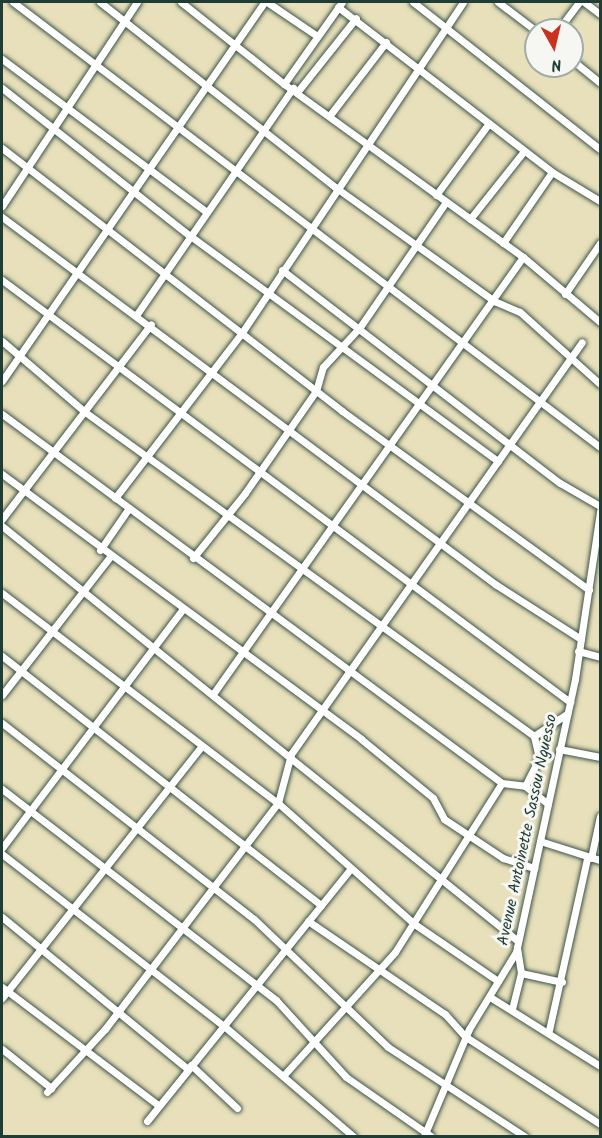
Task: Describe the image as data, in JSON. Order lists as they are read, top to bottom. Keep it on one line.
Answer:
{"streets":{"street":["Avenue Antoinette Sassou Nguesso"]},"north":"bottom"}
